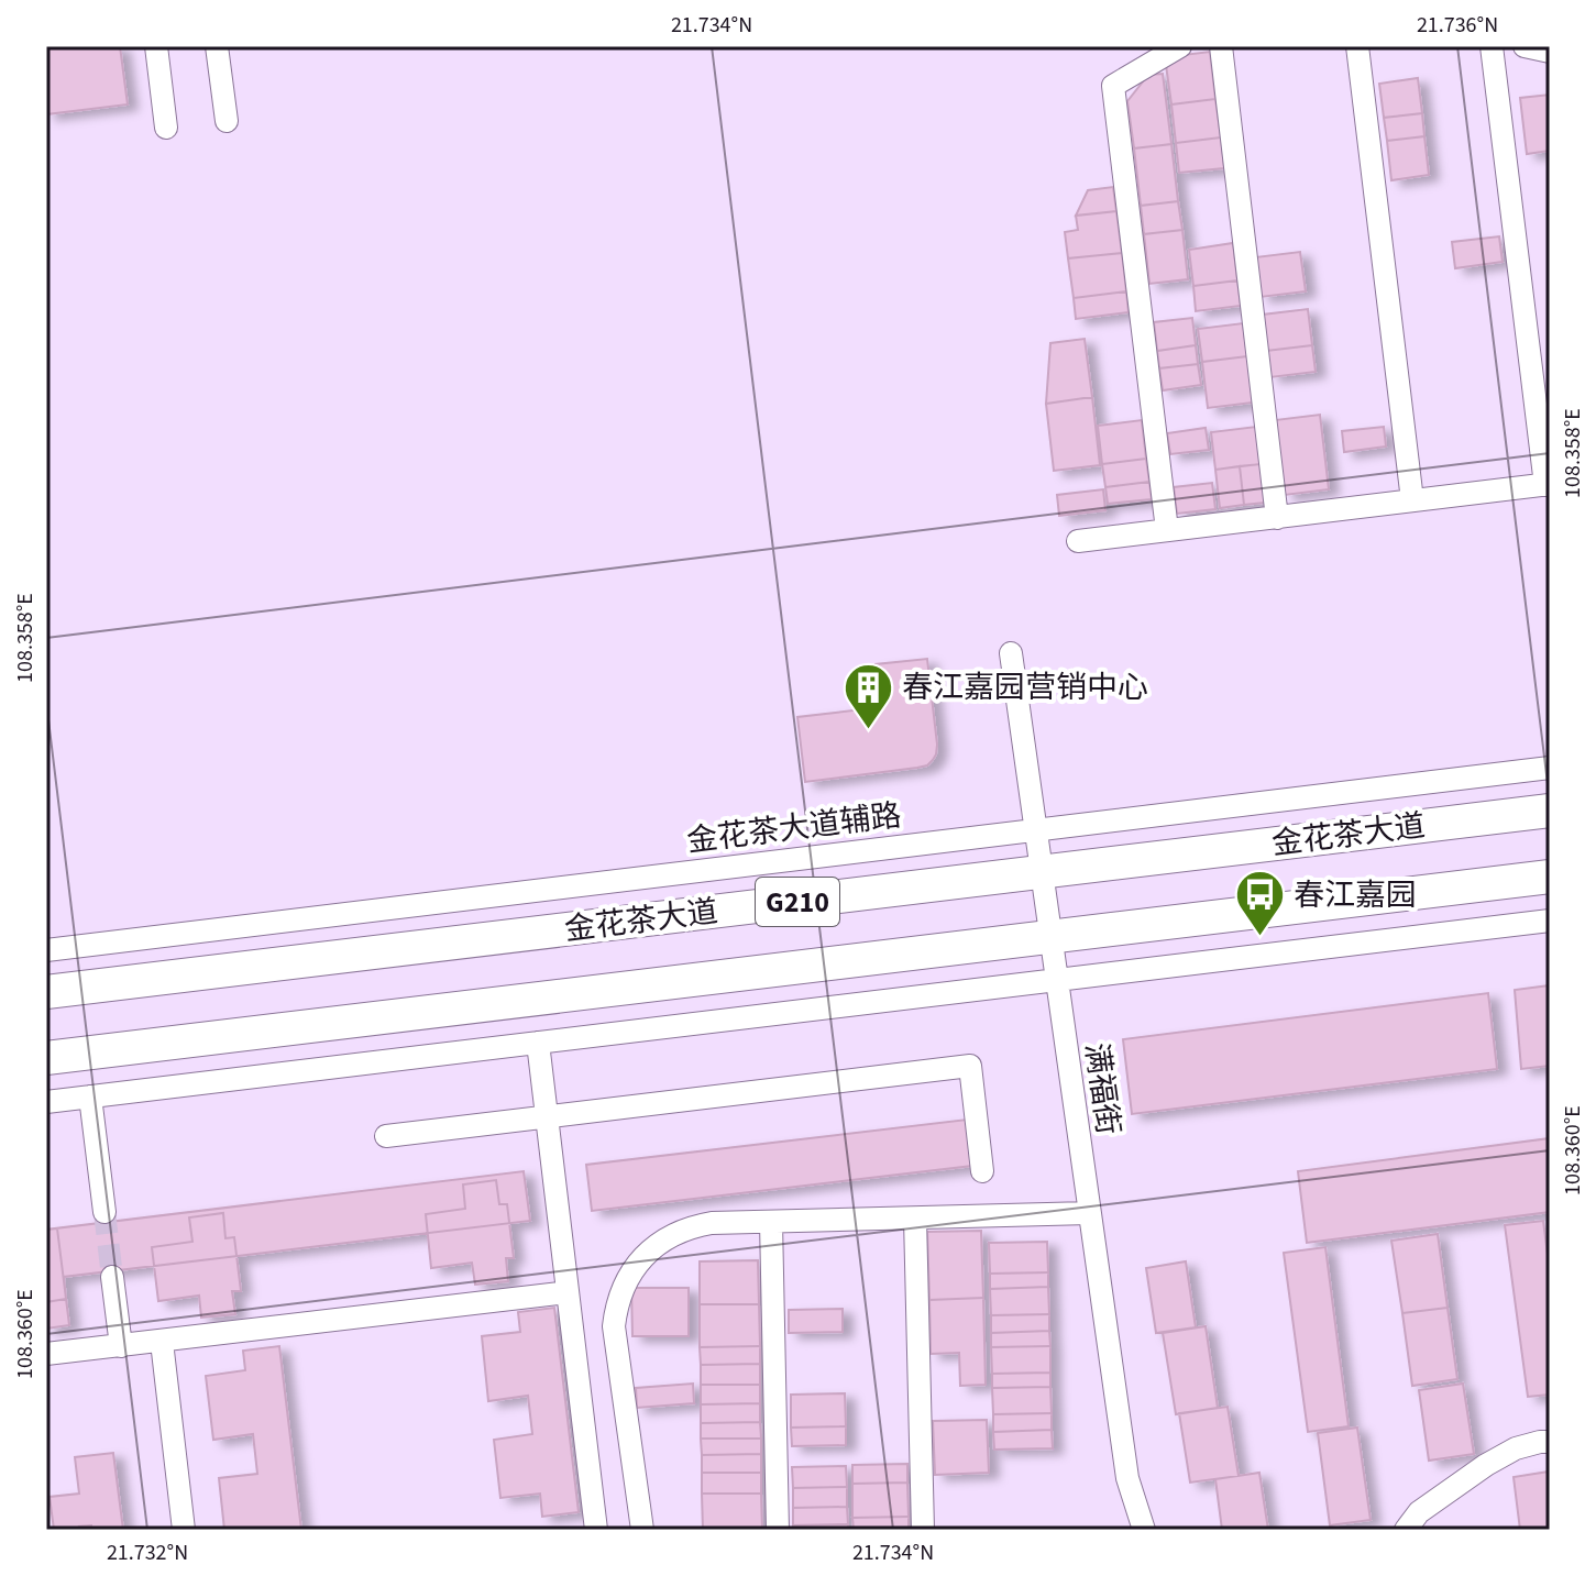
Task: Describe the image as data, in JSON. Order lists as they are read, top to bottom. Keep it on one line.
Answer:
{"streets":{"highway":["金花茶大道","G210"],"street":["金花茶大道辅路","满福街"]},"crossings":[["金花茶大道辅路","满福街"],["金花茶大道","满福街"],["G210","满福街"]],"places":{"building":["春江嘉园营销中心"],"bus stop":["春江嘉园"]},"coordinates":["21.734°N","21.736°N","108.358°E","108.360°E","21.732°N"]}
